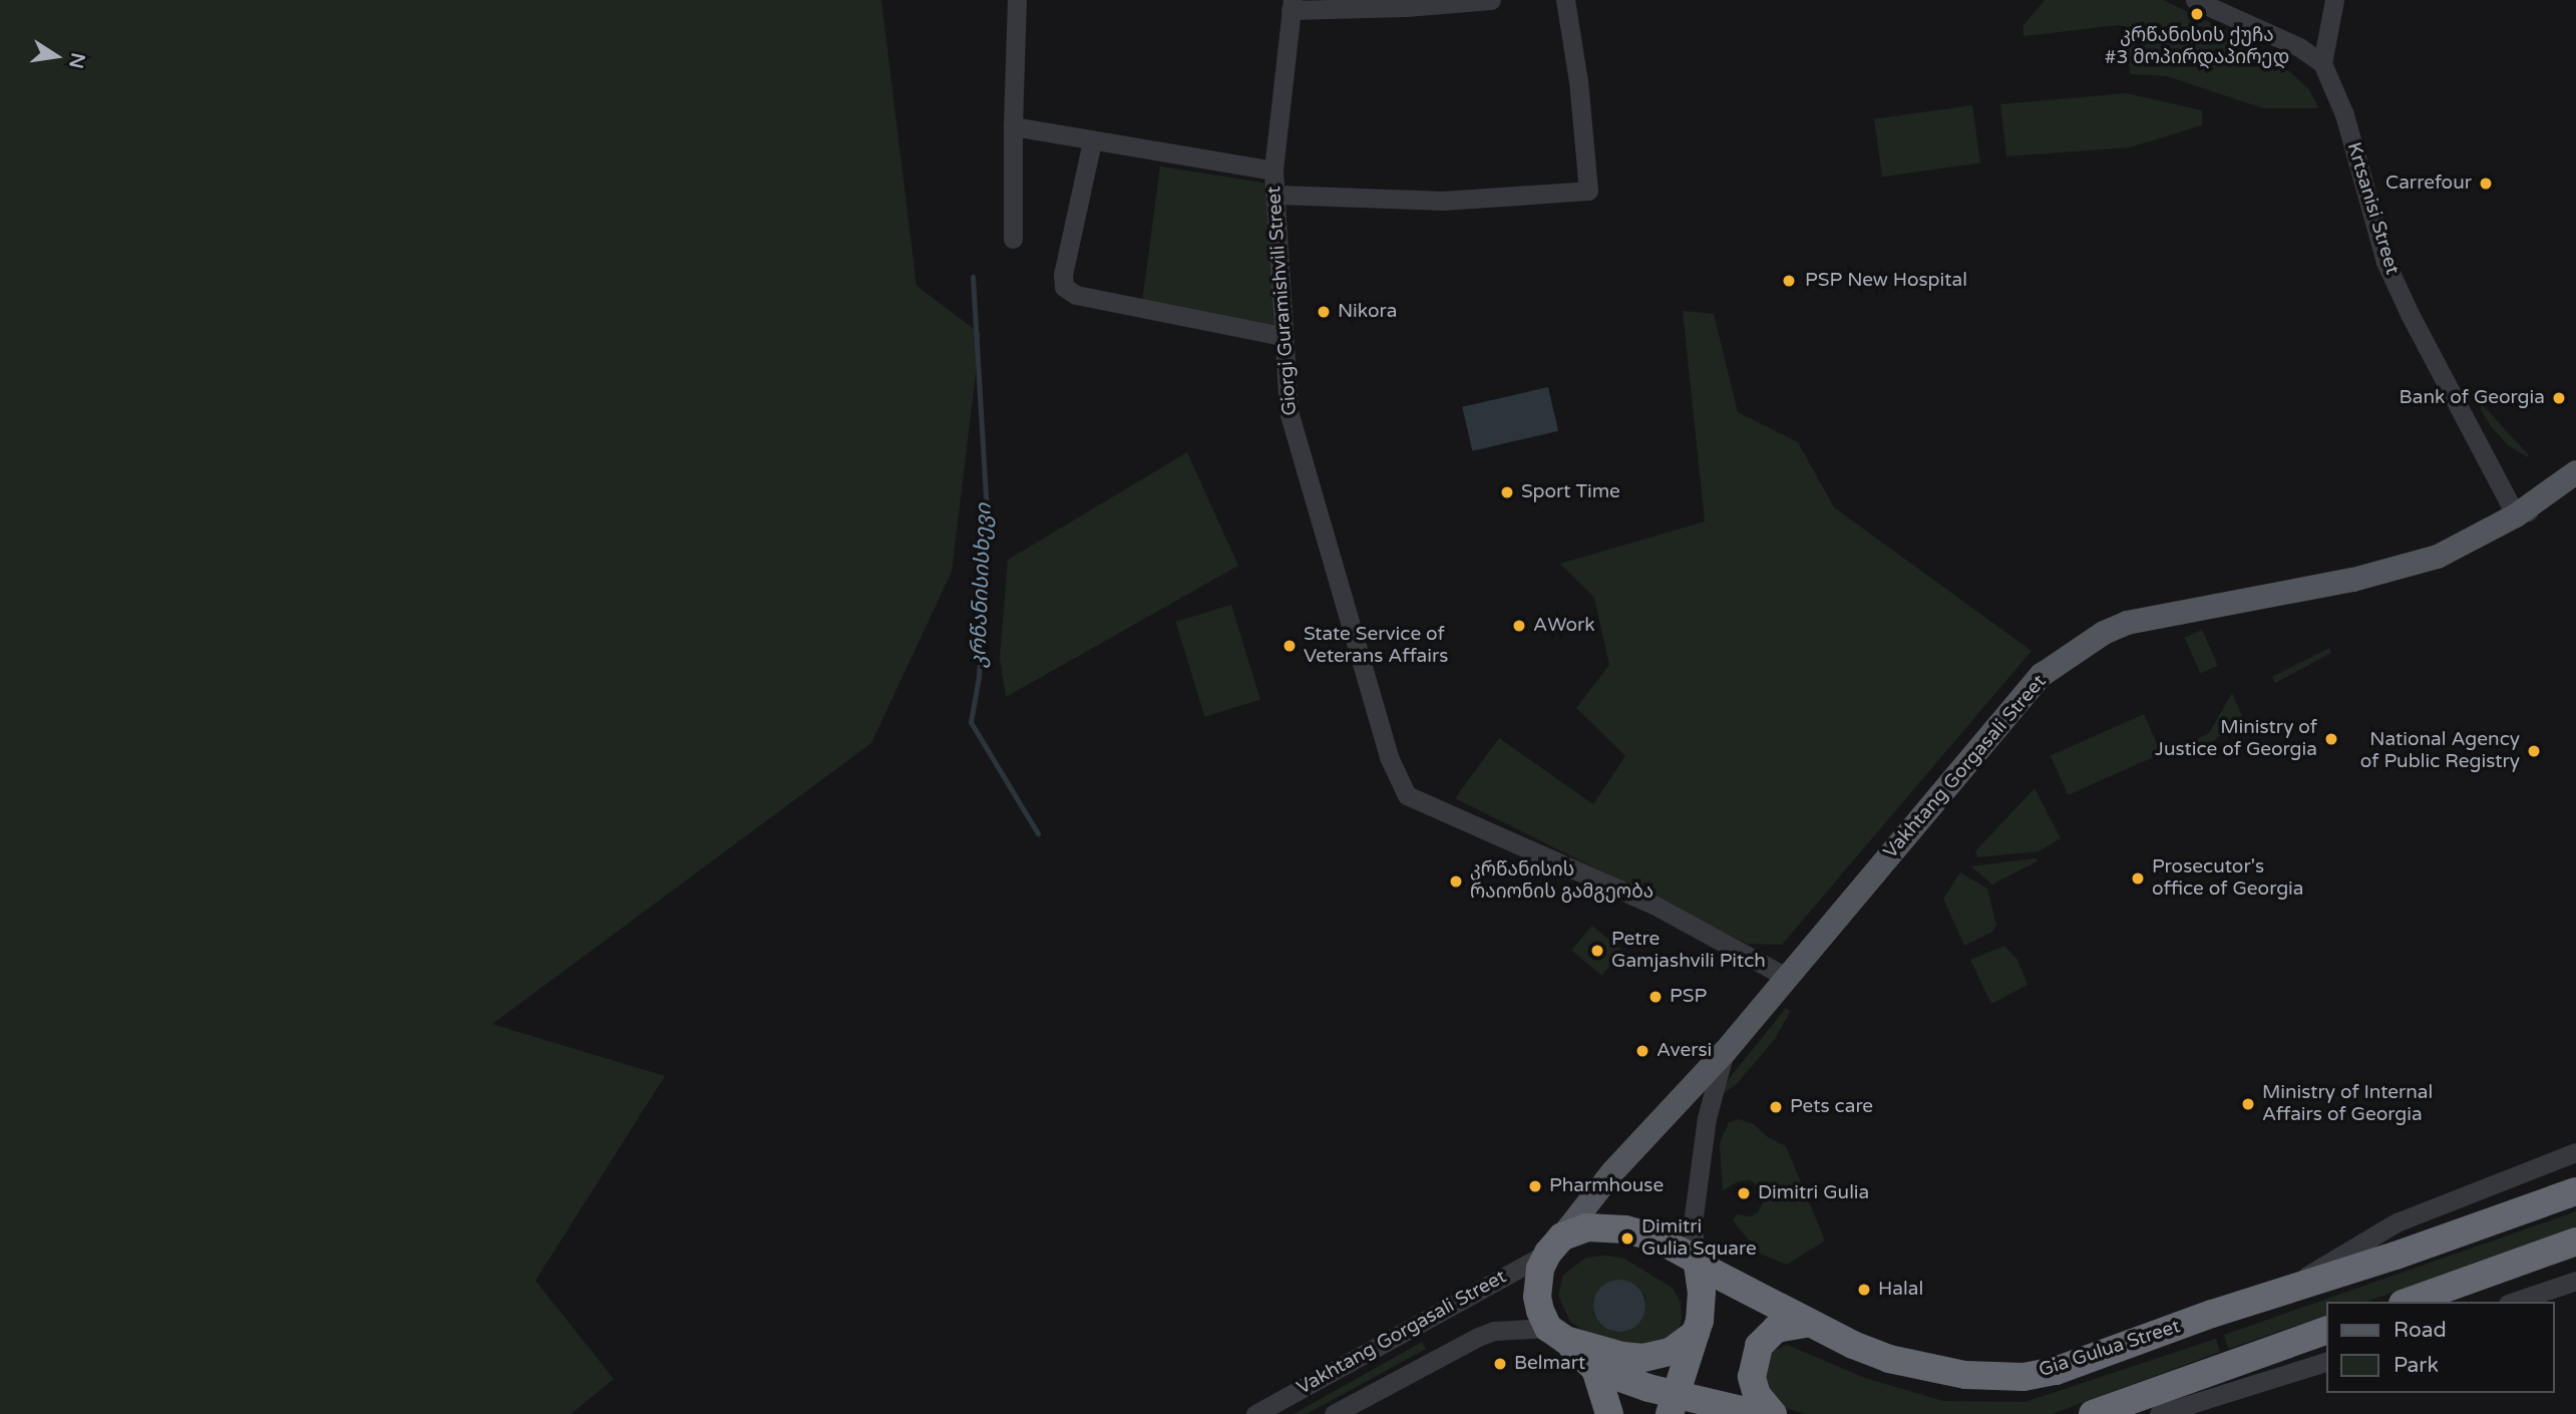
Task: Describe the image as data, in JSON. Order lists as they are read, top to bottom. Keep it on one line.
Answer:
{"streets":{"highway":["Gia Gulua Street"],"main road":["Vakhtang Gorgasali Street"],"street":["Krtsanisi Street","Giorgi Guramishvili Street"]},"crossings":[["Krtsanisi Street","Vakhtang Gorgasali Street"],["Giorgi Guramishvili Street","Vakhtang Gorgasali Street"],["Vakhtang Gorgasali Street","Gia Gulua Street"]],"water":["კრწანისისხევი"],"places":["კრწანისის ქუჩა #3 მოპირდაპირედ","Carrefour","PSP New Hospital","Nikora","Bank of Georgia","Sport Time","AWork","State Service of Veterans Affairs","Ministry of Justice of Georgia","National Agency of Public Registry","Prosecutor's office of Georgia","კრწანისის რაიონის გამგეობა","Petre Gamjashvili Pitch","PSP","Aversi","Ministry of Internal Affairs of Georgia","Pets care","Pharmhouse","Dimitri Gulia","Dimitri Gulia Square","Halal","Belmart"],"legend":["Road","Park"],"north":"right"}
